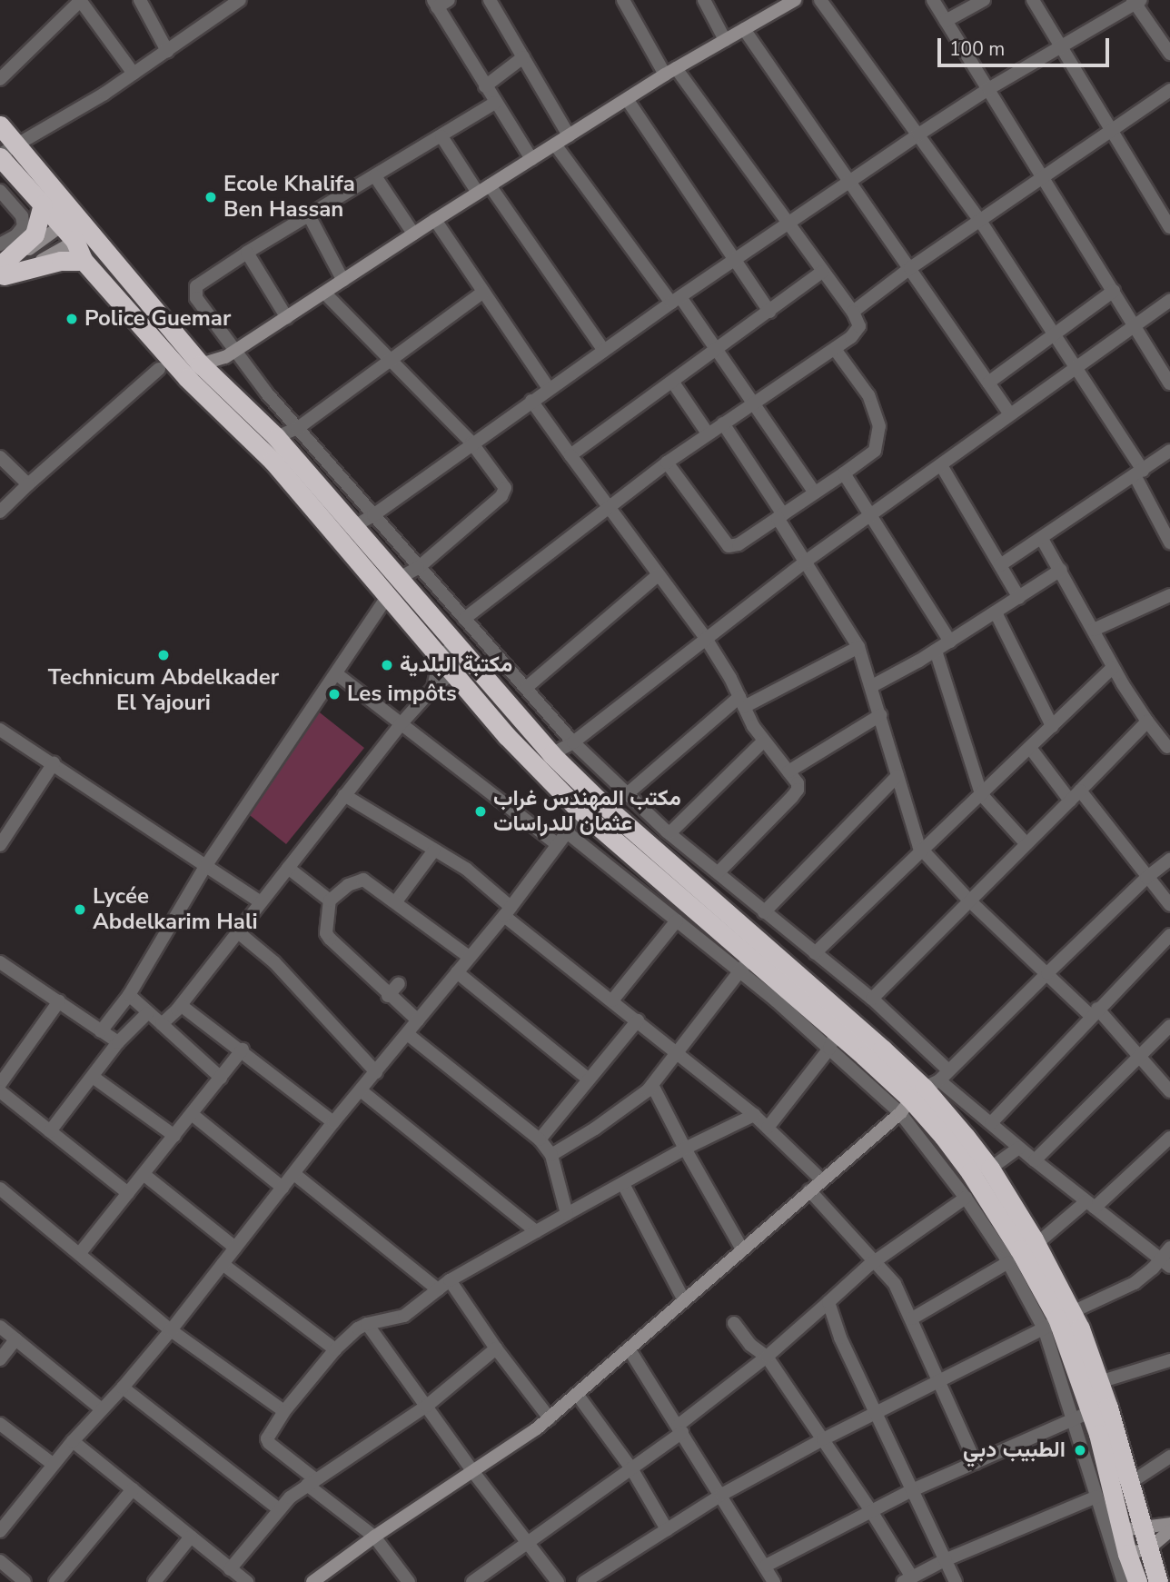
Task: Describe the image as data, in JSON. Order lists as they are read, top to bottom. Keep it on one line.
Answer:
{"places":["Ecole Khalifa Ben Hassan","Police Guemar","Technicum Abdelkader El Yajouri","مكتبة البلدية","Les impôts","مكتب المهندس غراب عثمان للدراسات","Lycée Abdelkarim Hali","الطبيب دبي"],"scale_bar":"100 m"}
